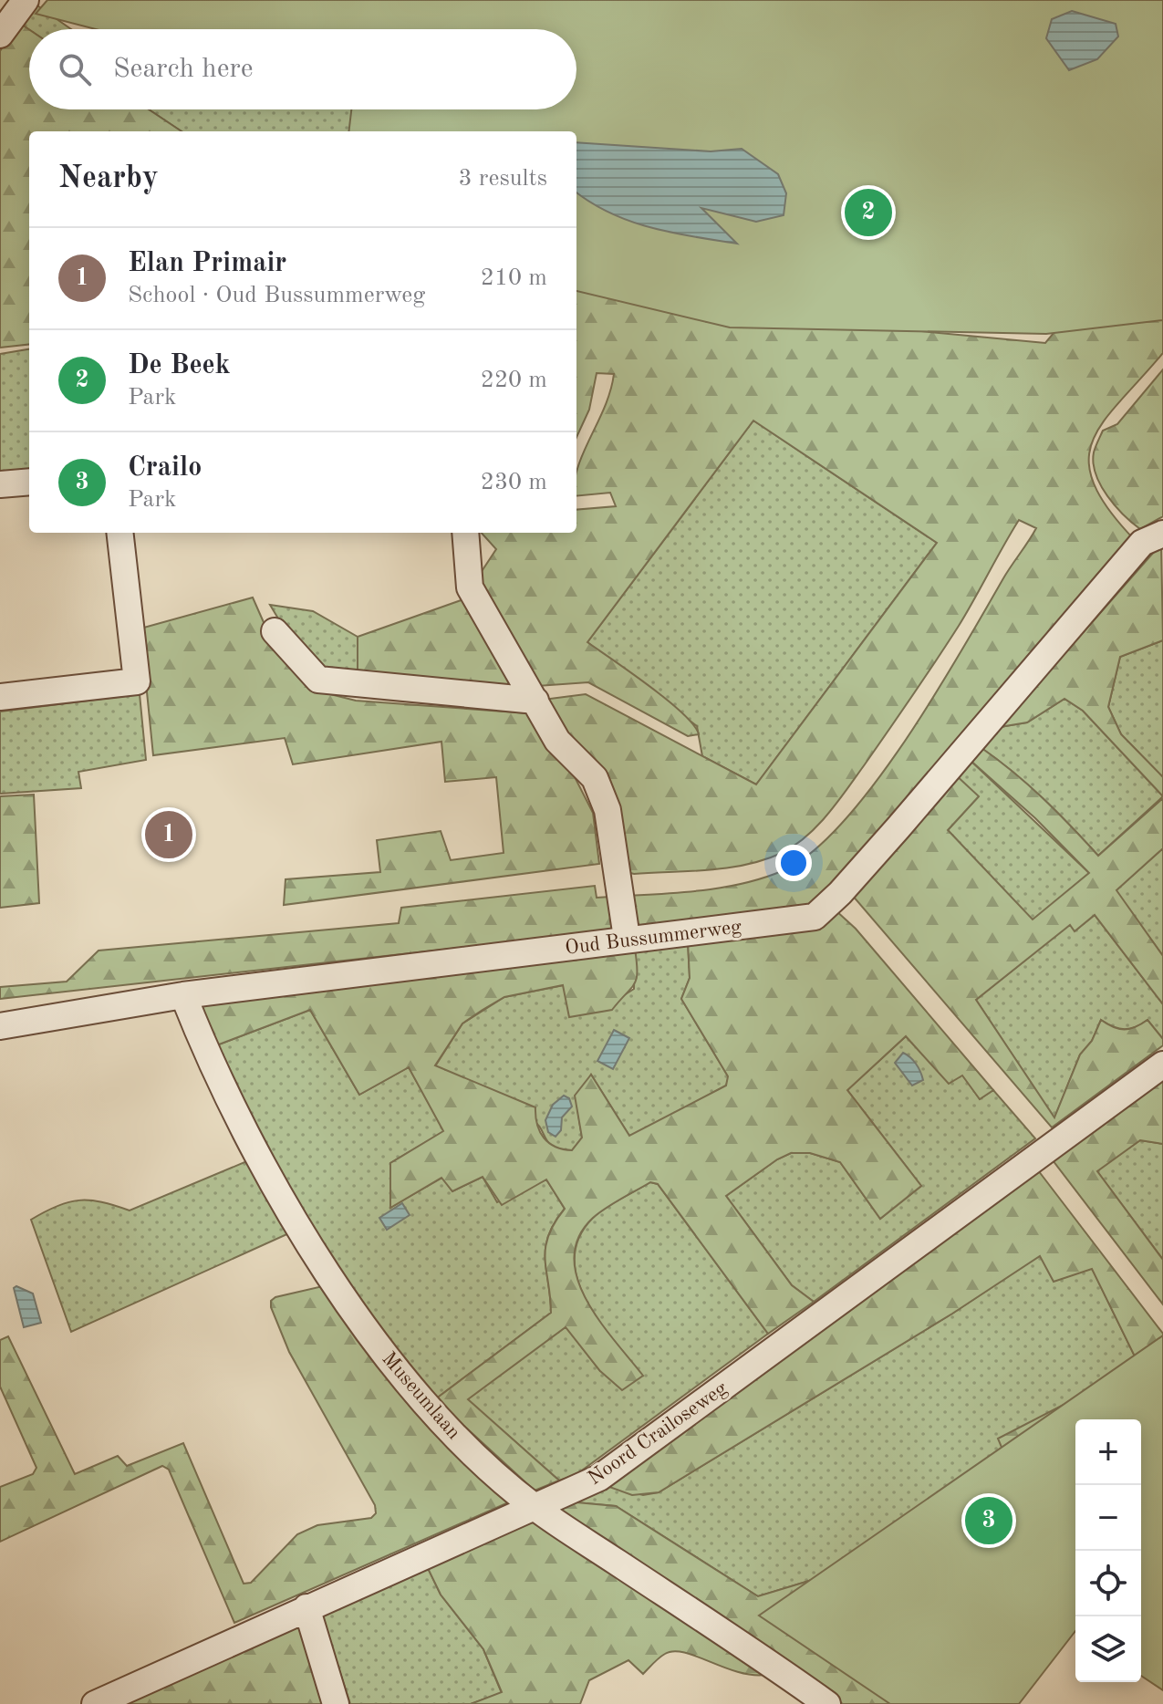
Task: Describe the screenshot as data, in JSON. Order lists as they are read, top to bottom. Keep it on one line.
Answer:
{"streets":{"street":["Oud Bussummerweg","Museumlaan","Noord Crailoseweg"]},"crossings":[["Oud Bussummerweg","Museumlaan"],["Museumlaan","Noord Crailoseweg"]],"page":{"search":"Search here","heading":["Nearby","3 results"],"pins":["2","1","3"],"list":[{"mark":"1","name":"Elan Primair","note":"School · Oud Bussummerweg","value":"210 m"},{"mark":"2","name":"De Beek","note":"Park","value":"220 m"},{"mark":"3","name":"Crailo","note":"Park","value":"230 m"}],"map_buttons":["+","−"]}}
